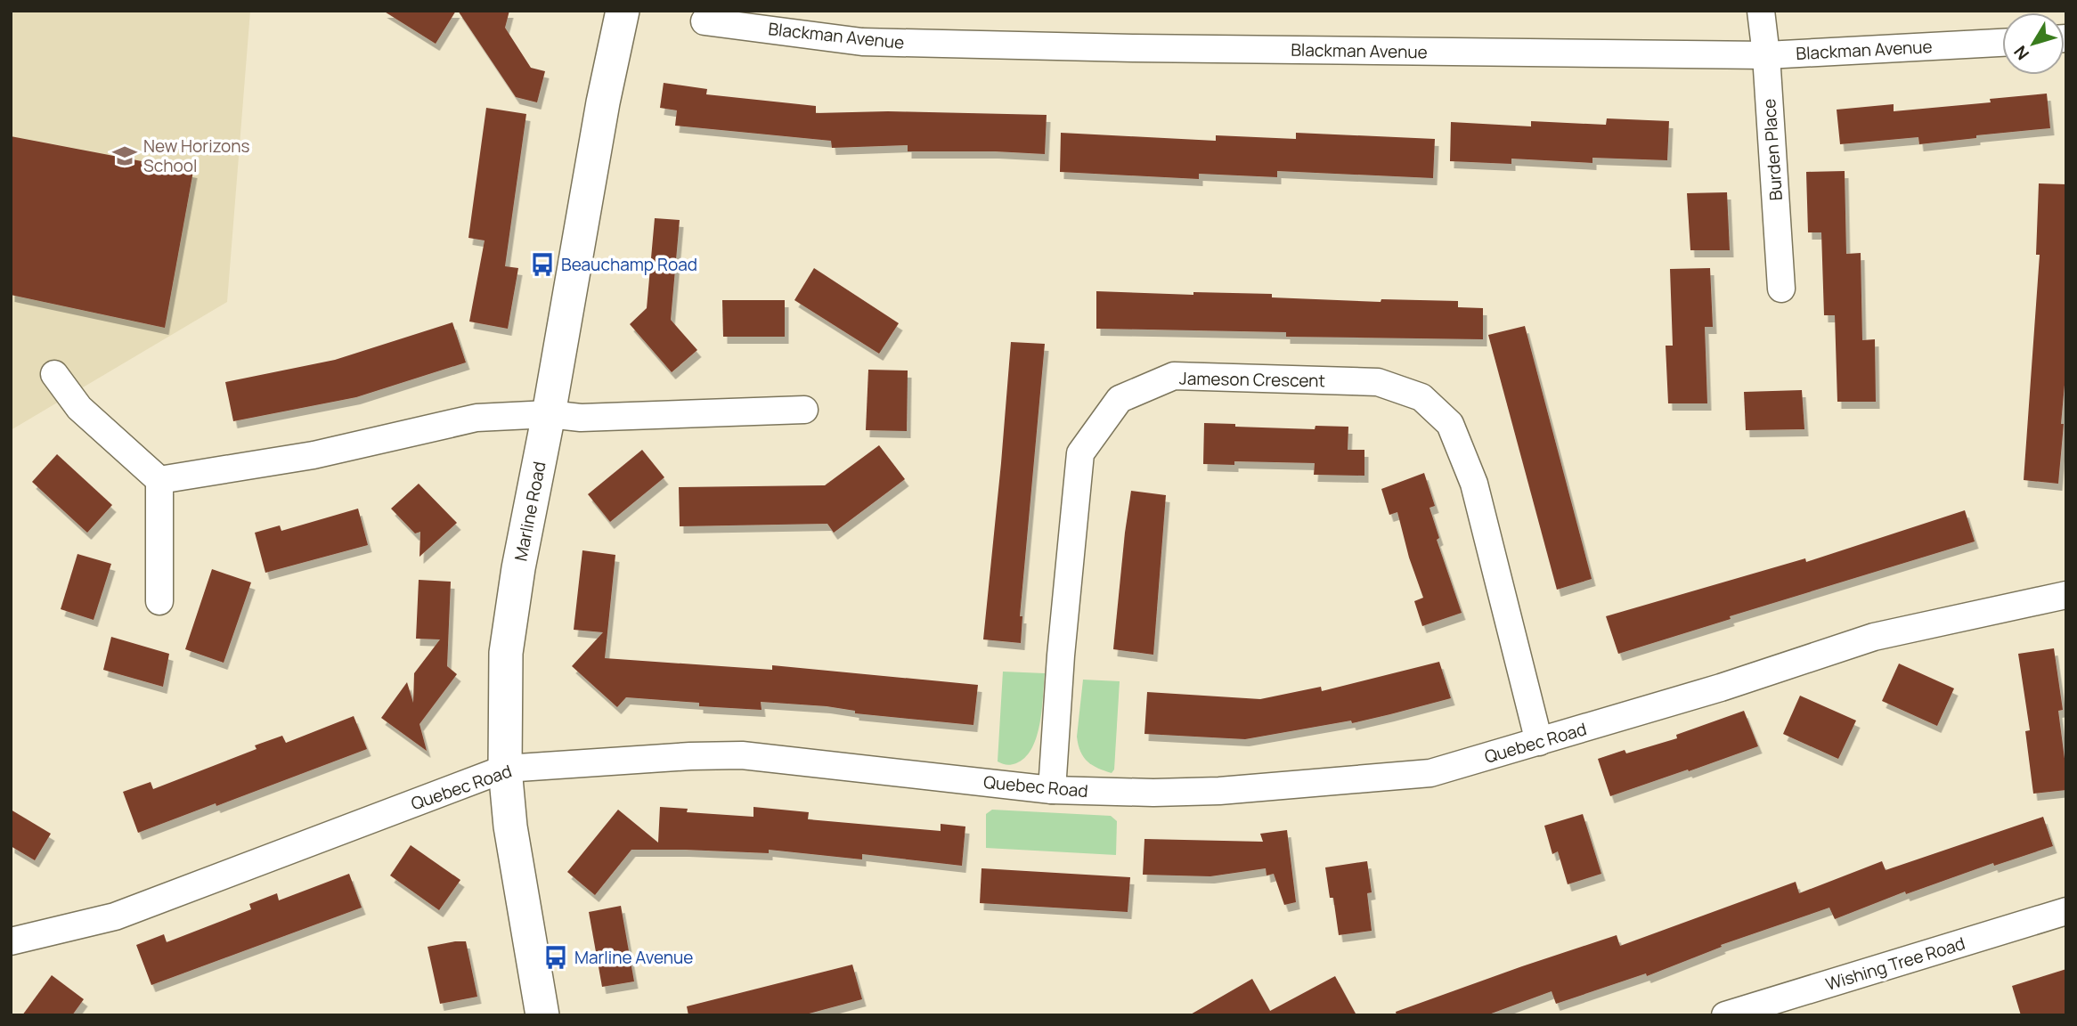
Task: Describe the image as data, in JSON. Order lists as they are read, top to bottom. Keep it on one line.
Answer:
{"streets":{"street":["Blackman Avenue","Burden Place","Jameson Crescent","Marline Road","Quebec Road","Wishing Tree Road"]},"crossings":[["Blackman Avenue","Burden Place"],["Jameson Crescent","Quebec Road"],["Marline Road","Quebec Road"]],"places":{"school or university":["New Horizons School"],"bus stop":["Beauchamp Road","Marline Avenue"]},"north":"bottom left"}
